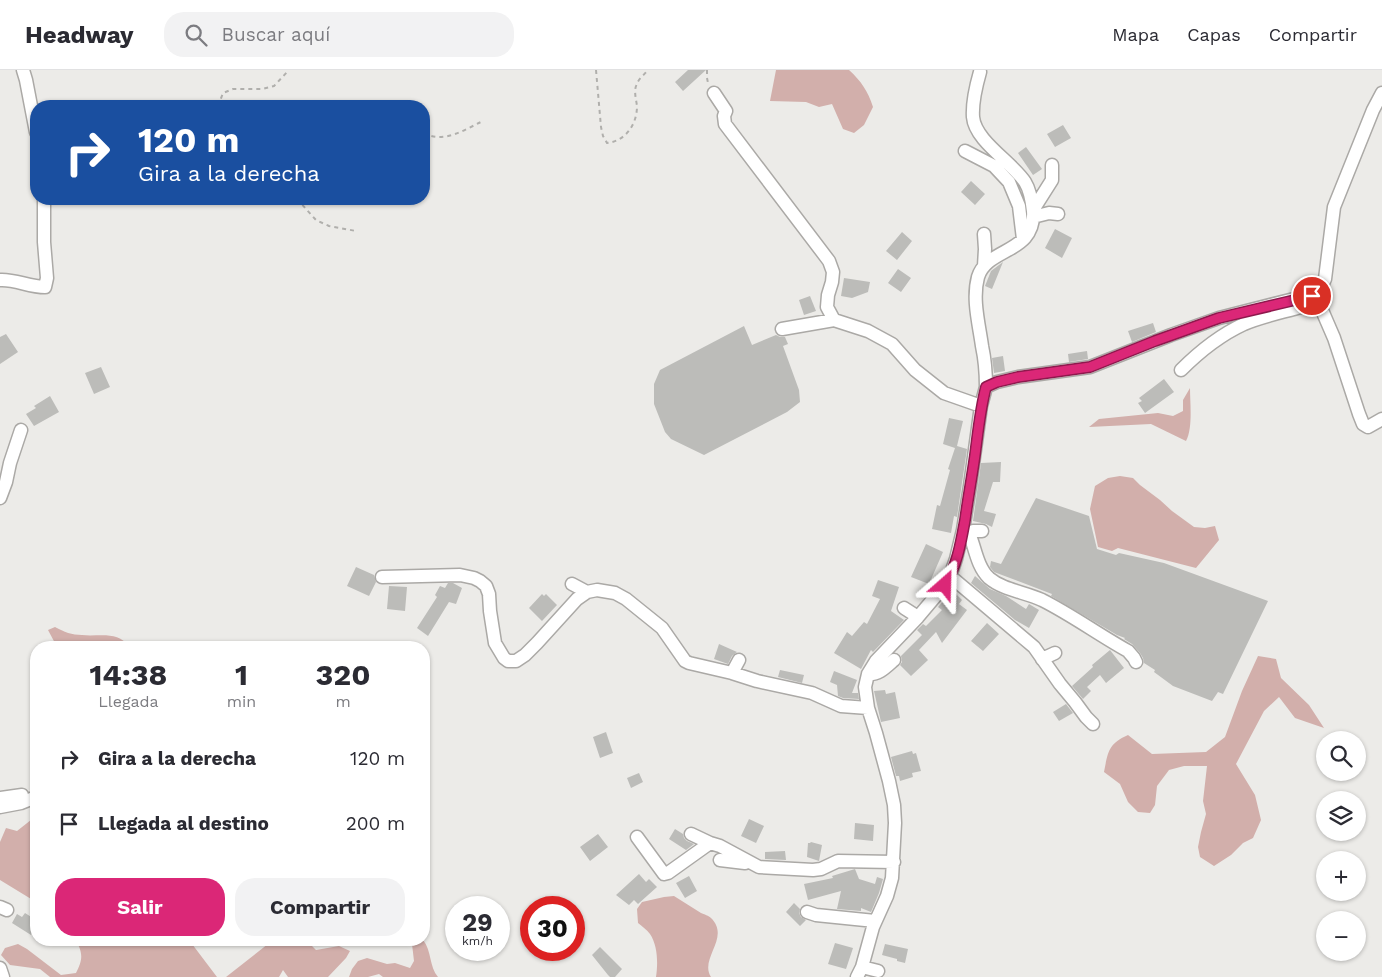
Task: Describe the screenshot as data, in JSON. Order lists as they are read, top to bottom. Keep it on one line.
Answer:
{"page":{"header":"Headway","search":"Buscar aquí","nav":["Mapa","Capas","Compartir"],"turn":["120 m","Gira a la derecha"],"eta":["14:38","Llegada","1","min","320","m"],"list":[{"name":"Gira a la derecha","value":"120 m"},{"name":"Llegada al destino","value":"200 m"}],"map_buttons":["+","−"],"buttons":["Salir","Compartir"],"speed":"29 km/h","limit":"30"}}
